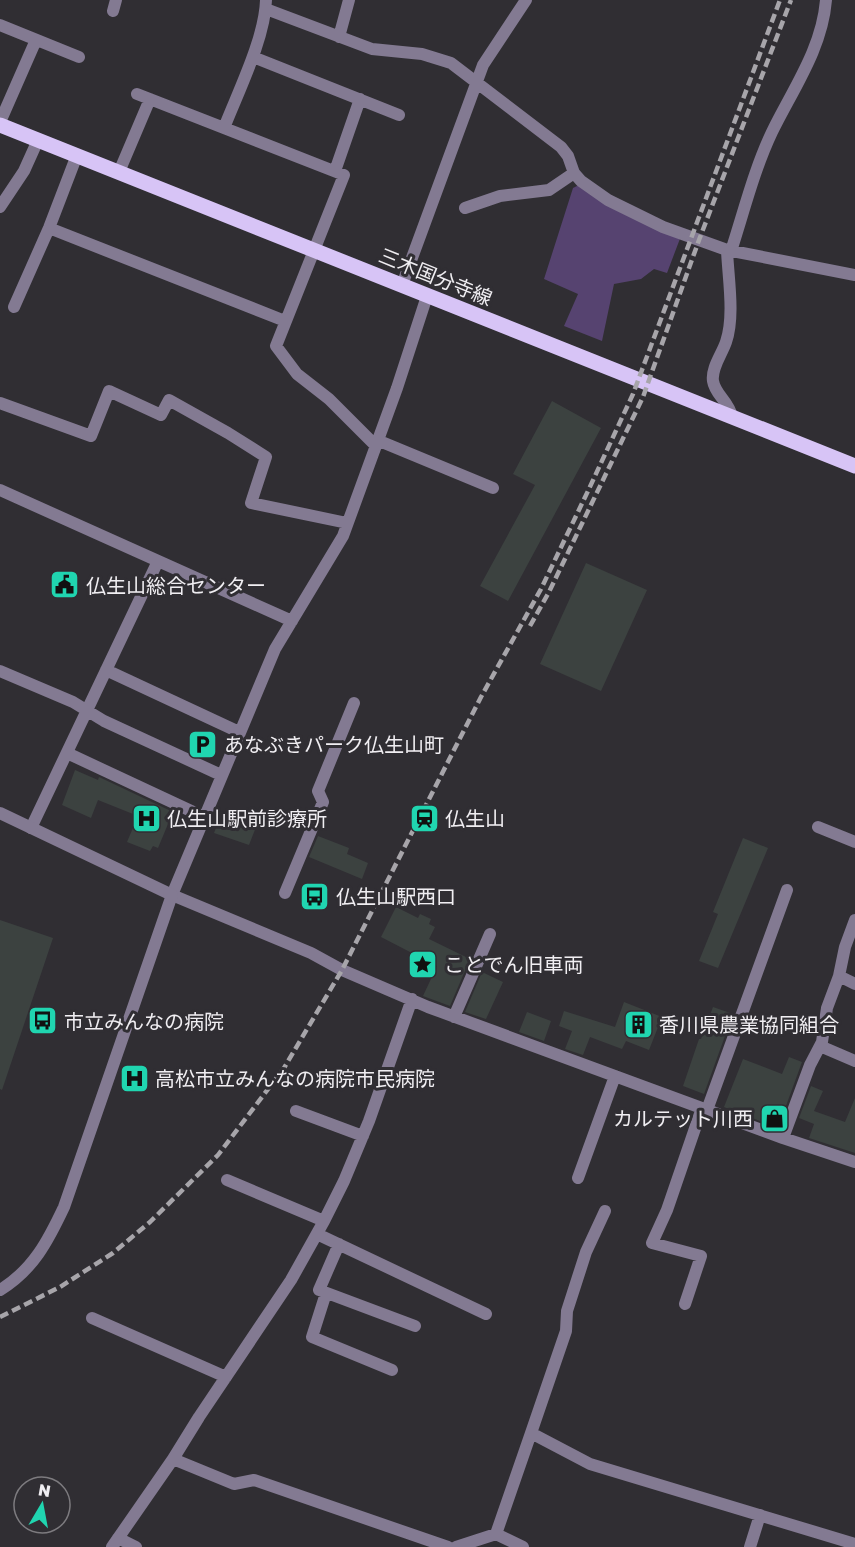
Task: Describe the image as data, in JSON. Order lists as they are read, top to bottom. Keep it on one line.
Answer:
{"streets":{"main road":["三木国分寺線"]},"places":{"public building":["仏生山総合センター"],"parking":["あなぶきパーク仏生山町"],"hospital":["仏生山駅前診療所","高松市立みんなの病院市民病院"],"station":["仏生山"],"bus stop":["仏生山駅西口","市立みんなの病院"],"place":["ことでん旧車両"],"building":["香川県農業協同組合"],"shop":["カルテット川西"]},"north":"top"}
